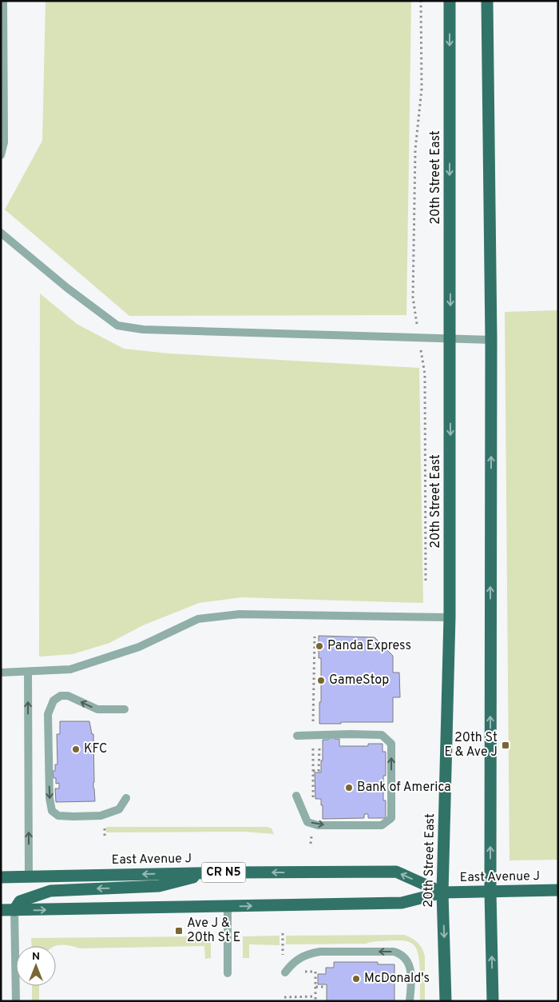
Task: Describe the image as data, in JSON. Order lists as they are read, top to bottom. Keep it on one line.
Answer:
{"streets":{"main road":["20th Street East","East Avenue J","CR N5"]},"crossings":[["20th Street East","East Avenue J"]],"places":{"other":["Panda Express","GameStop","KFC","Bank of America","McDonald's"],"transit":["20th St E & Ave J","Ave J & 20th St E"]},"north":"top"}
